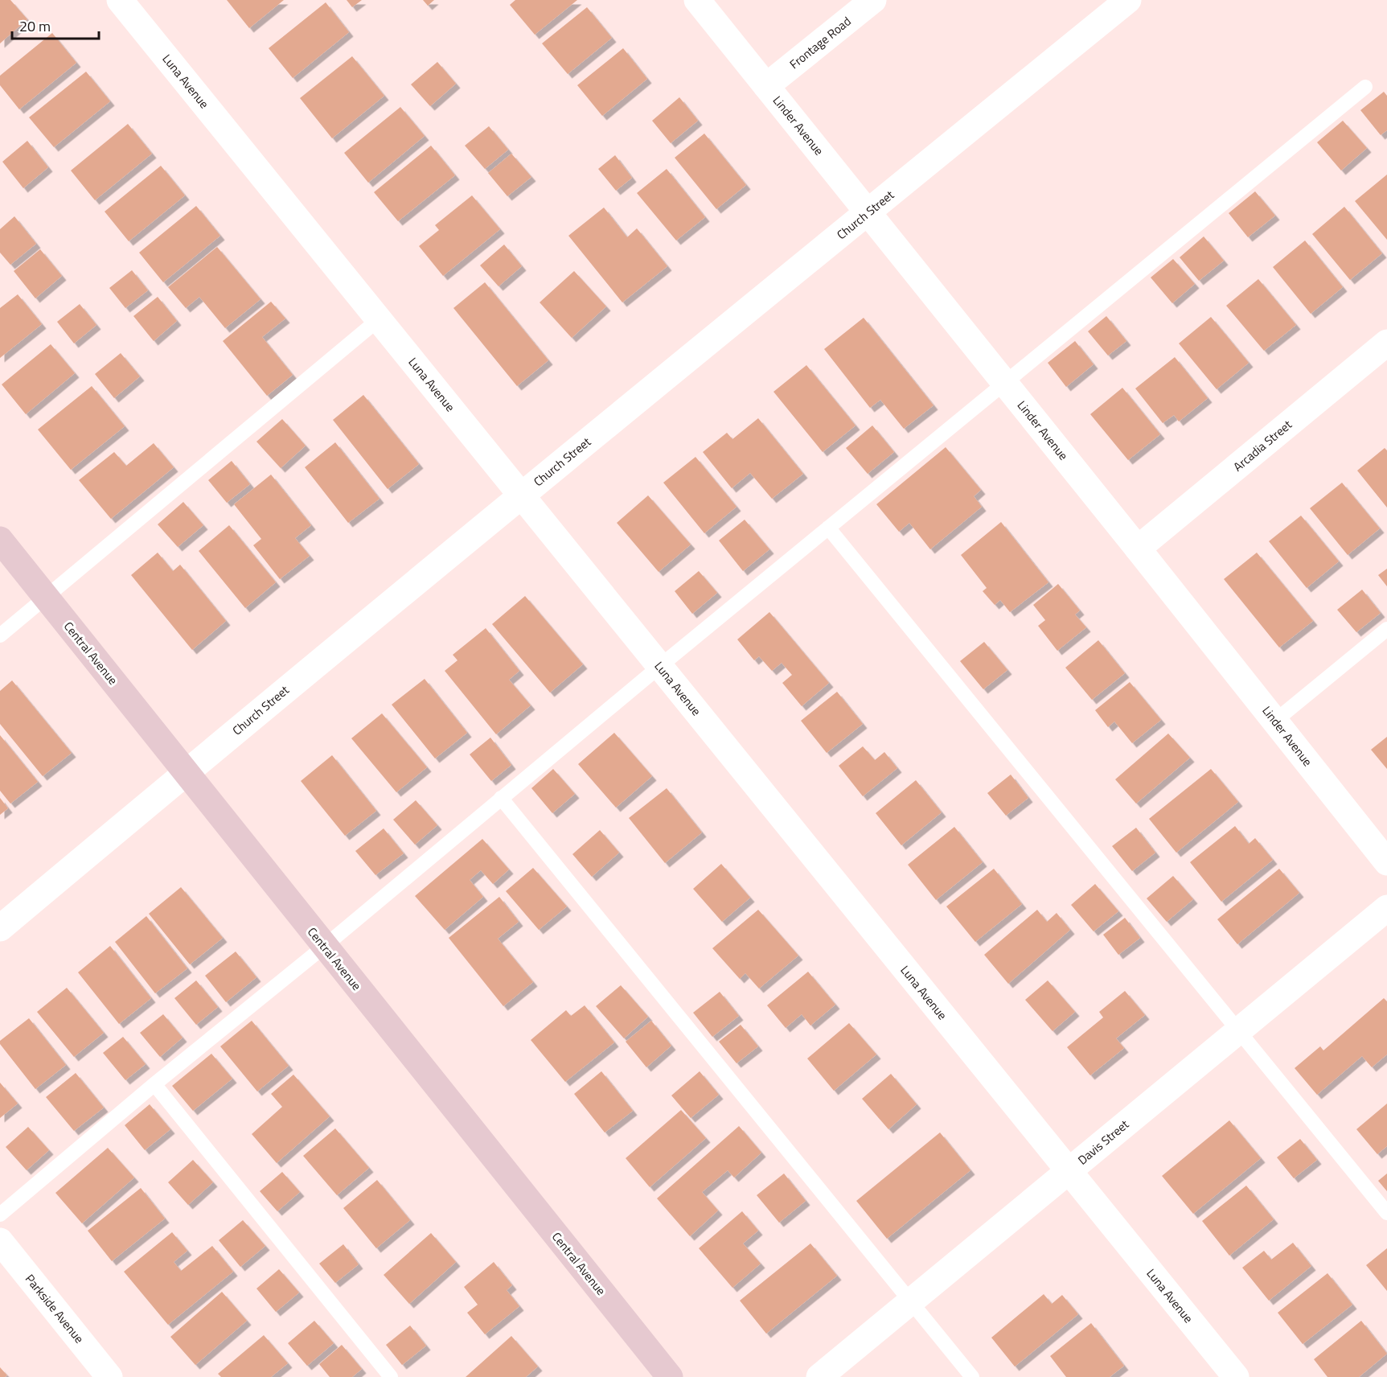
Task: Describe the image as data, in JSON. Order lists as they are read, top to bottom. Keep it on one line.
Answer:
{"streets":{"main road":["Central Avenue"],"street":["Frontage Road","Luna Avenue","Linder Avenue","Church Street","Arcadia Street","Davis Street","Parkside Avenue"]},"crossings":[["Frontage Road","Linder Avenue"],["Luna Avenue","Church Street"],["Luna Avenue","Davis Street"],["Linder Avenue","Church Street"],["Linder Avenue","Arcadia Street"],["Church Street","Central Avenue"]],"scale_bar":"20 m"}
